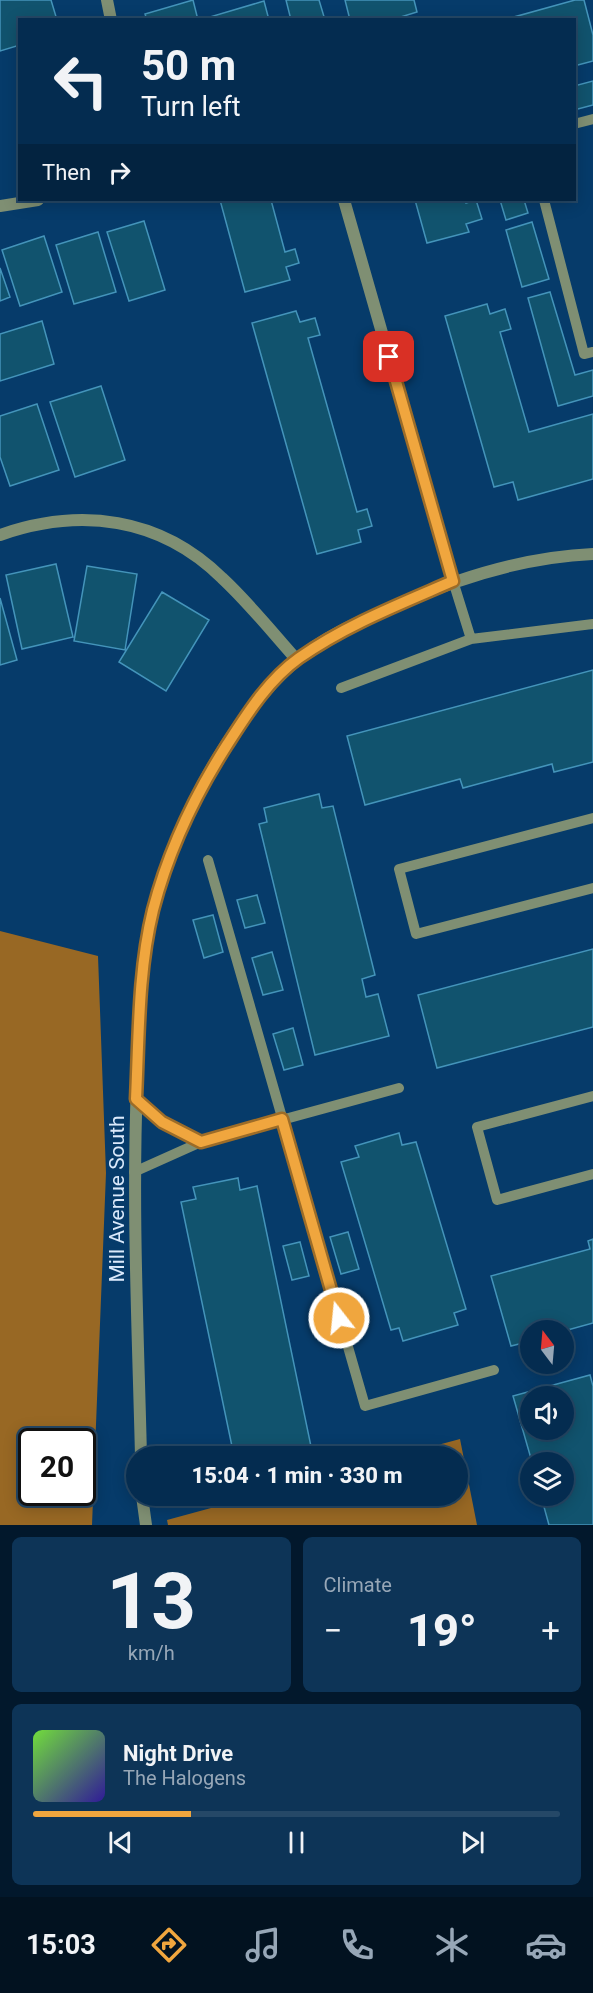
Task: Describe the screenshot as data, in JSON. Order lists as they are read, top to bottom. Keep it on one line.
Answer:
{"streets":{"street":["Mill Avenue South"]},"north":"top","page":{"turn":["50 m","Turn left"],"then":"Then","limit":"20","trip":"15:04 · 1 min · 330 m","tile":[["13","km/h"],"Climate"],"heat":["−","19°","+"],"song":["Night Drive","The Halogens"],"tabs":"15:03"}}
